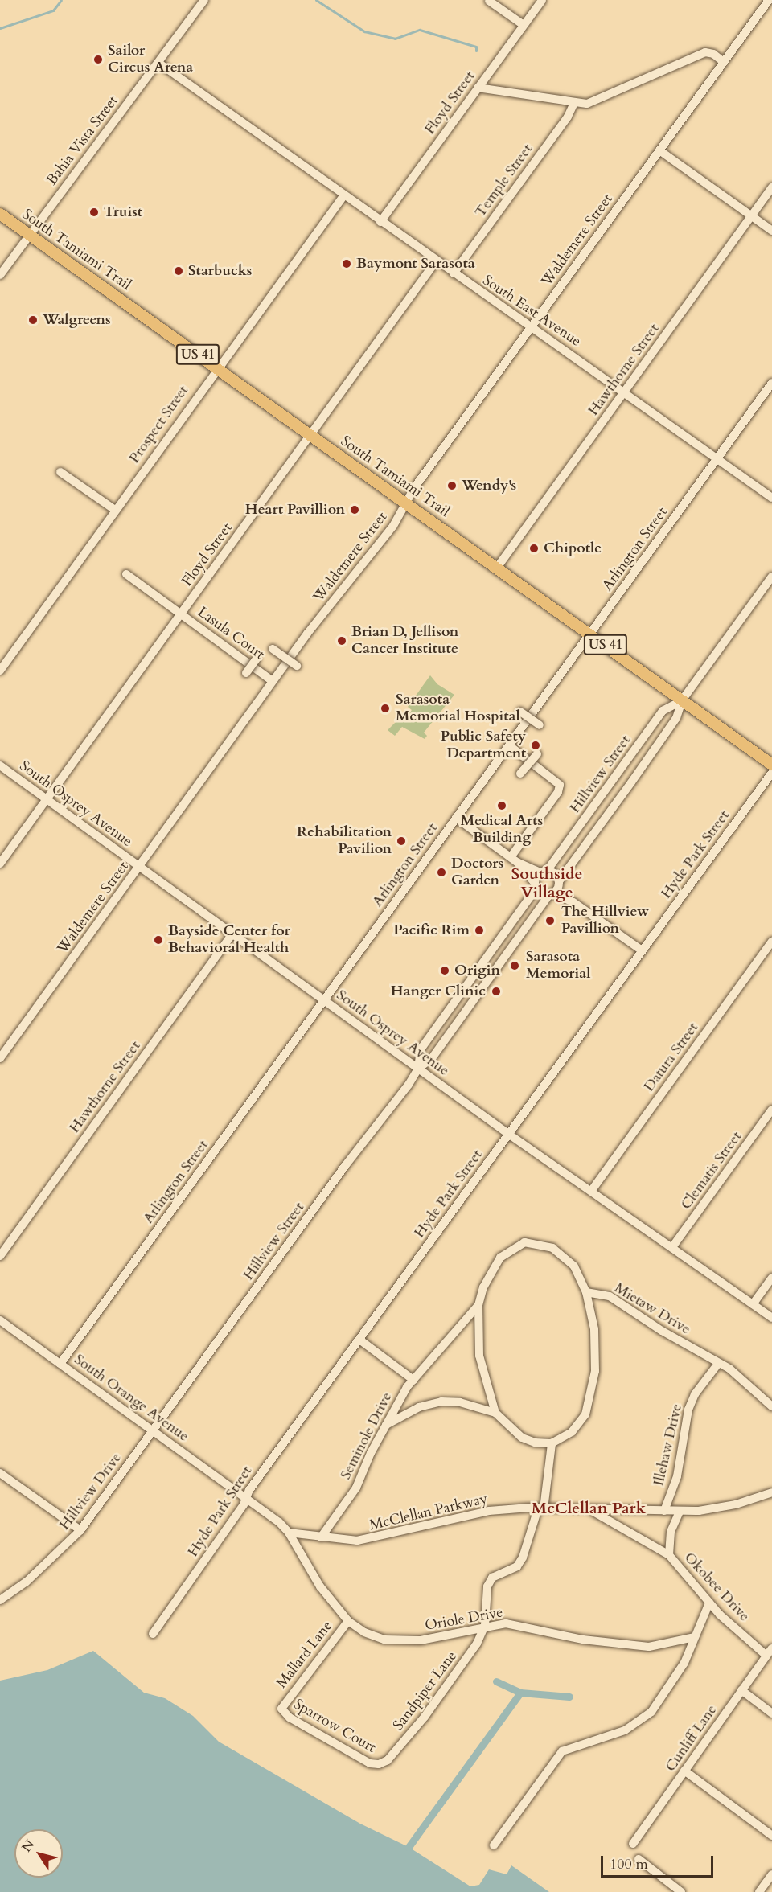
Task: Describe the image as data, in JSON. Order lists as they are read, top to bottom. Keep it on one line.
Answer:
{"streets":{"main road":["South Tamiami Trail","US 41"],"street":["Floyd Street","Bahia Vista Street","Temple Street","Waldemere Street","South East Avenue","Hawthorne Street","Prospect Street","Arlington Street","Lasula Court","Hillview Street","South Osprey Avenue","Hyde Park Street","Datura Street","Clematis Street","Mietaw Drive","South Orange Avenue","Seminole Drive","Illehaw Drive","Hillview Drive","McClellan Parkway","Okobee Drive","Oriole Drive","Mallard Lane","Sandpiper Lane","Sparrow Court","Cunliff Lane"]},"crossings":[["Floyd Street","South Tamiami Trail"],["Floyd Street","South East Avenue"],["Floyd Street","Lasula Court"],["Floyd Street","South Osprey Avenue"],["Bahia Vista Street","South Tamiami Trail"],["Bahia Vista Street","South East Avenue"],["Temple Street","South East Avenue"],["Waldemere Street","South Tamiami Trail"],["Waldemere Street","South East Avenue"],["Waldemere Street","Lasula Court"],["Waldemere Street","South Osprey Avenue"],["South Tamiami Trail","Hawthorne Street"],["South Tamiami Trail","Prospect Street"],["South Tamiami Trail","Arlington Street"],["South Tamiami Trail","Hillview Street"],["South East Avenue","Hawthorne Street"],["South East Avenue","Prospect Street"],["South East Avenue","Arlington Street"],["Hawthorne Street","South Osprey Avenue"],["Arlington Street","South Osprey Avenue"],["Arlington Street","South Orange Avenue"],["Hillview Street","South Osprey Avenue"],["Hillview Street","South Orange Avenue"],["Hillview Street","Hillview Drive"],["South Osprey Avenue","Hyde Park Street"],["South Osprey Avenue","Datura Street"],["South Osprey Avenue","Clematis Street"],["Hyde Park Street","South Orange Avenue"],["Hyde Park Street","McClellan Parkway"],["Mietaw Drive","Seminole Drive"],["Mietaw Drive","Illehaw Drive"],["South Orange Avenue","Hillview Drive"],["South Orange Avenue","McClellan Parkway"],["Seminole Drive","McClellan Parkway"],["Illehaw Drive","McClellan Parkway"],["McClellan Parkway","Okobee Drive"],["McClellan Parkway","Oriole Drive"],["Okobee Drive","Cunliff Lane"],["Oriole Drive","Mallard Lane"],["Oriole Drive","Sandpiper Lane"],["Mallard Lane","Sparrow Court"],["Sandpiper Lane","Sparrow Court"]],"districts":["Southside Village","McClellan Park"],"places":["Sailor Circus Arena","Truist","Baymont Sarasota","Starbucks","Walgreens","Wendy's","Heart Pavillion","Chipotle","Brian D, Jellison Cancer Institute","Sarasota Memorial Hospital","Public Safety Department","Medical Arts Building","Rehabilitation Pavilion","Doctors Garden","The Hillview Pavillion","Pacific Rim","Bayside Center for Behavioral Health","Sarasota Memorial","Origin","Hanger Clinic"],"scale_bar":"100 m","north":"top left"}
